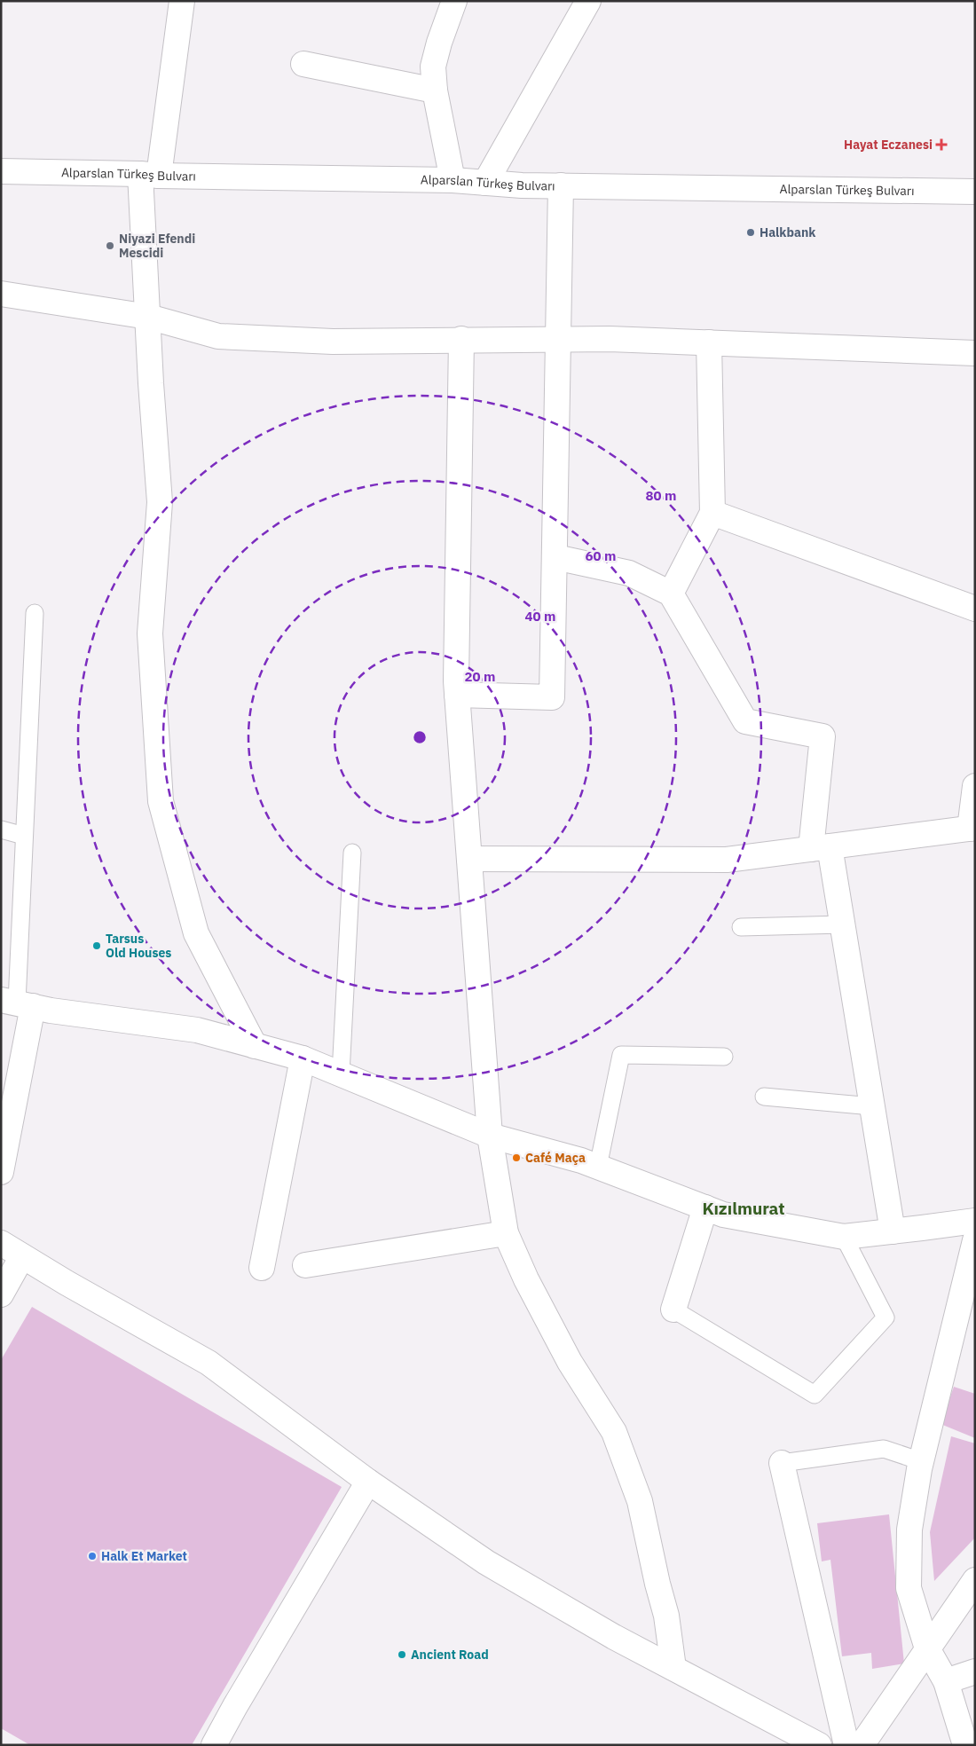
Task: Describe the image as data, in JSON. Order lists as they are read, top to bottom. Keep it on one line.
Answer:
{"streets":{"street":["Alparslan Türkeş Bulvarı"]},"districts":["Kızılmurat"],"places":{"health":["Hayat Eczanesi"],"other":["Halkbank","Niyazi Efendi Mescidi","Tarsus Old Houses","Café Maça","Halk Et Market","Ancient Road"]},"rings":["80 m","60 m","40 m","20 m"]}
